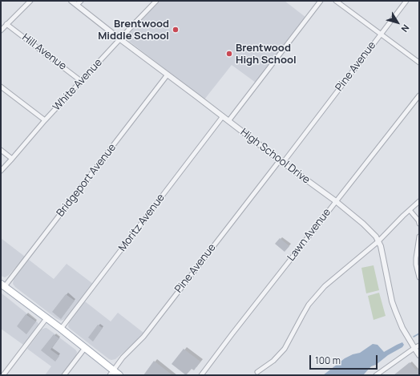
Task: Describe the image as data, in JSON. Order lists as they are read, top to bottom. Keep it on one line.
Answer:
{"streets":{"street":["Hill Avenue","Pine Avenue","White Avenue","High School Drive","Bridgeport Avenue","Moritz Avenue","Lawn Avenue"]},"crossings":[["Hill Avenue","White Avenue"],["Pine Avenue","High School Drive"],["White Avenue","High School Drive"],["High School Drive","Bridgeport Avenue"],["High School Drive","Moritz Avenue"],["High School Drive","Lawn Avenue"]],"places":["Brentwood Middle School","Brentwood High School"],"scale_bar":"100 m","north":"bottom right"}
